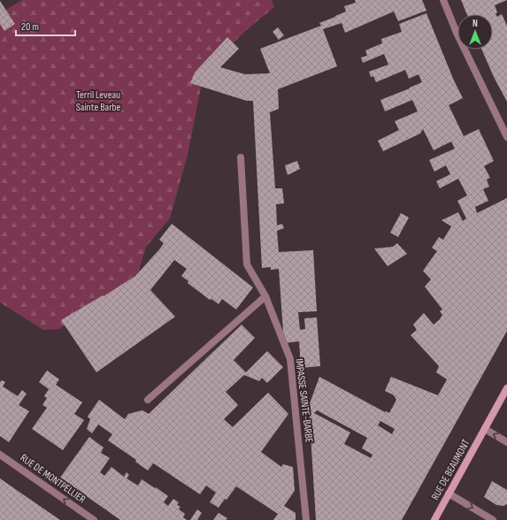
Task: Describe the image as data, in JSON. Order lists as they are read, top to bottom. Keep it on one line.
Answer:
{"streets":{"main road":["RUE DE BEAUMONT"],"street":["IMPASSE SAINTE-BARBE","RUE DE MONTPELLIER"]},"one_way":["RUE DE MONTPELLIER"],"parks":["Terril Leveau Sainte Barbe"],"scale_bar":"20 m","north":"top"}
